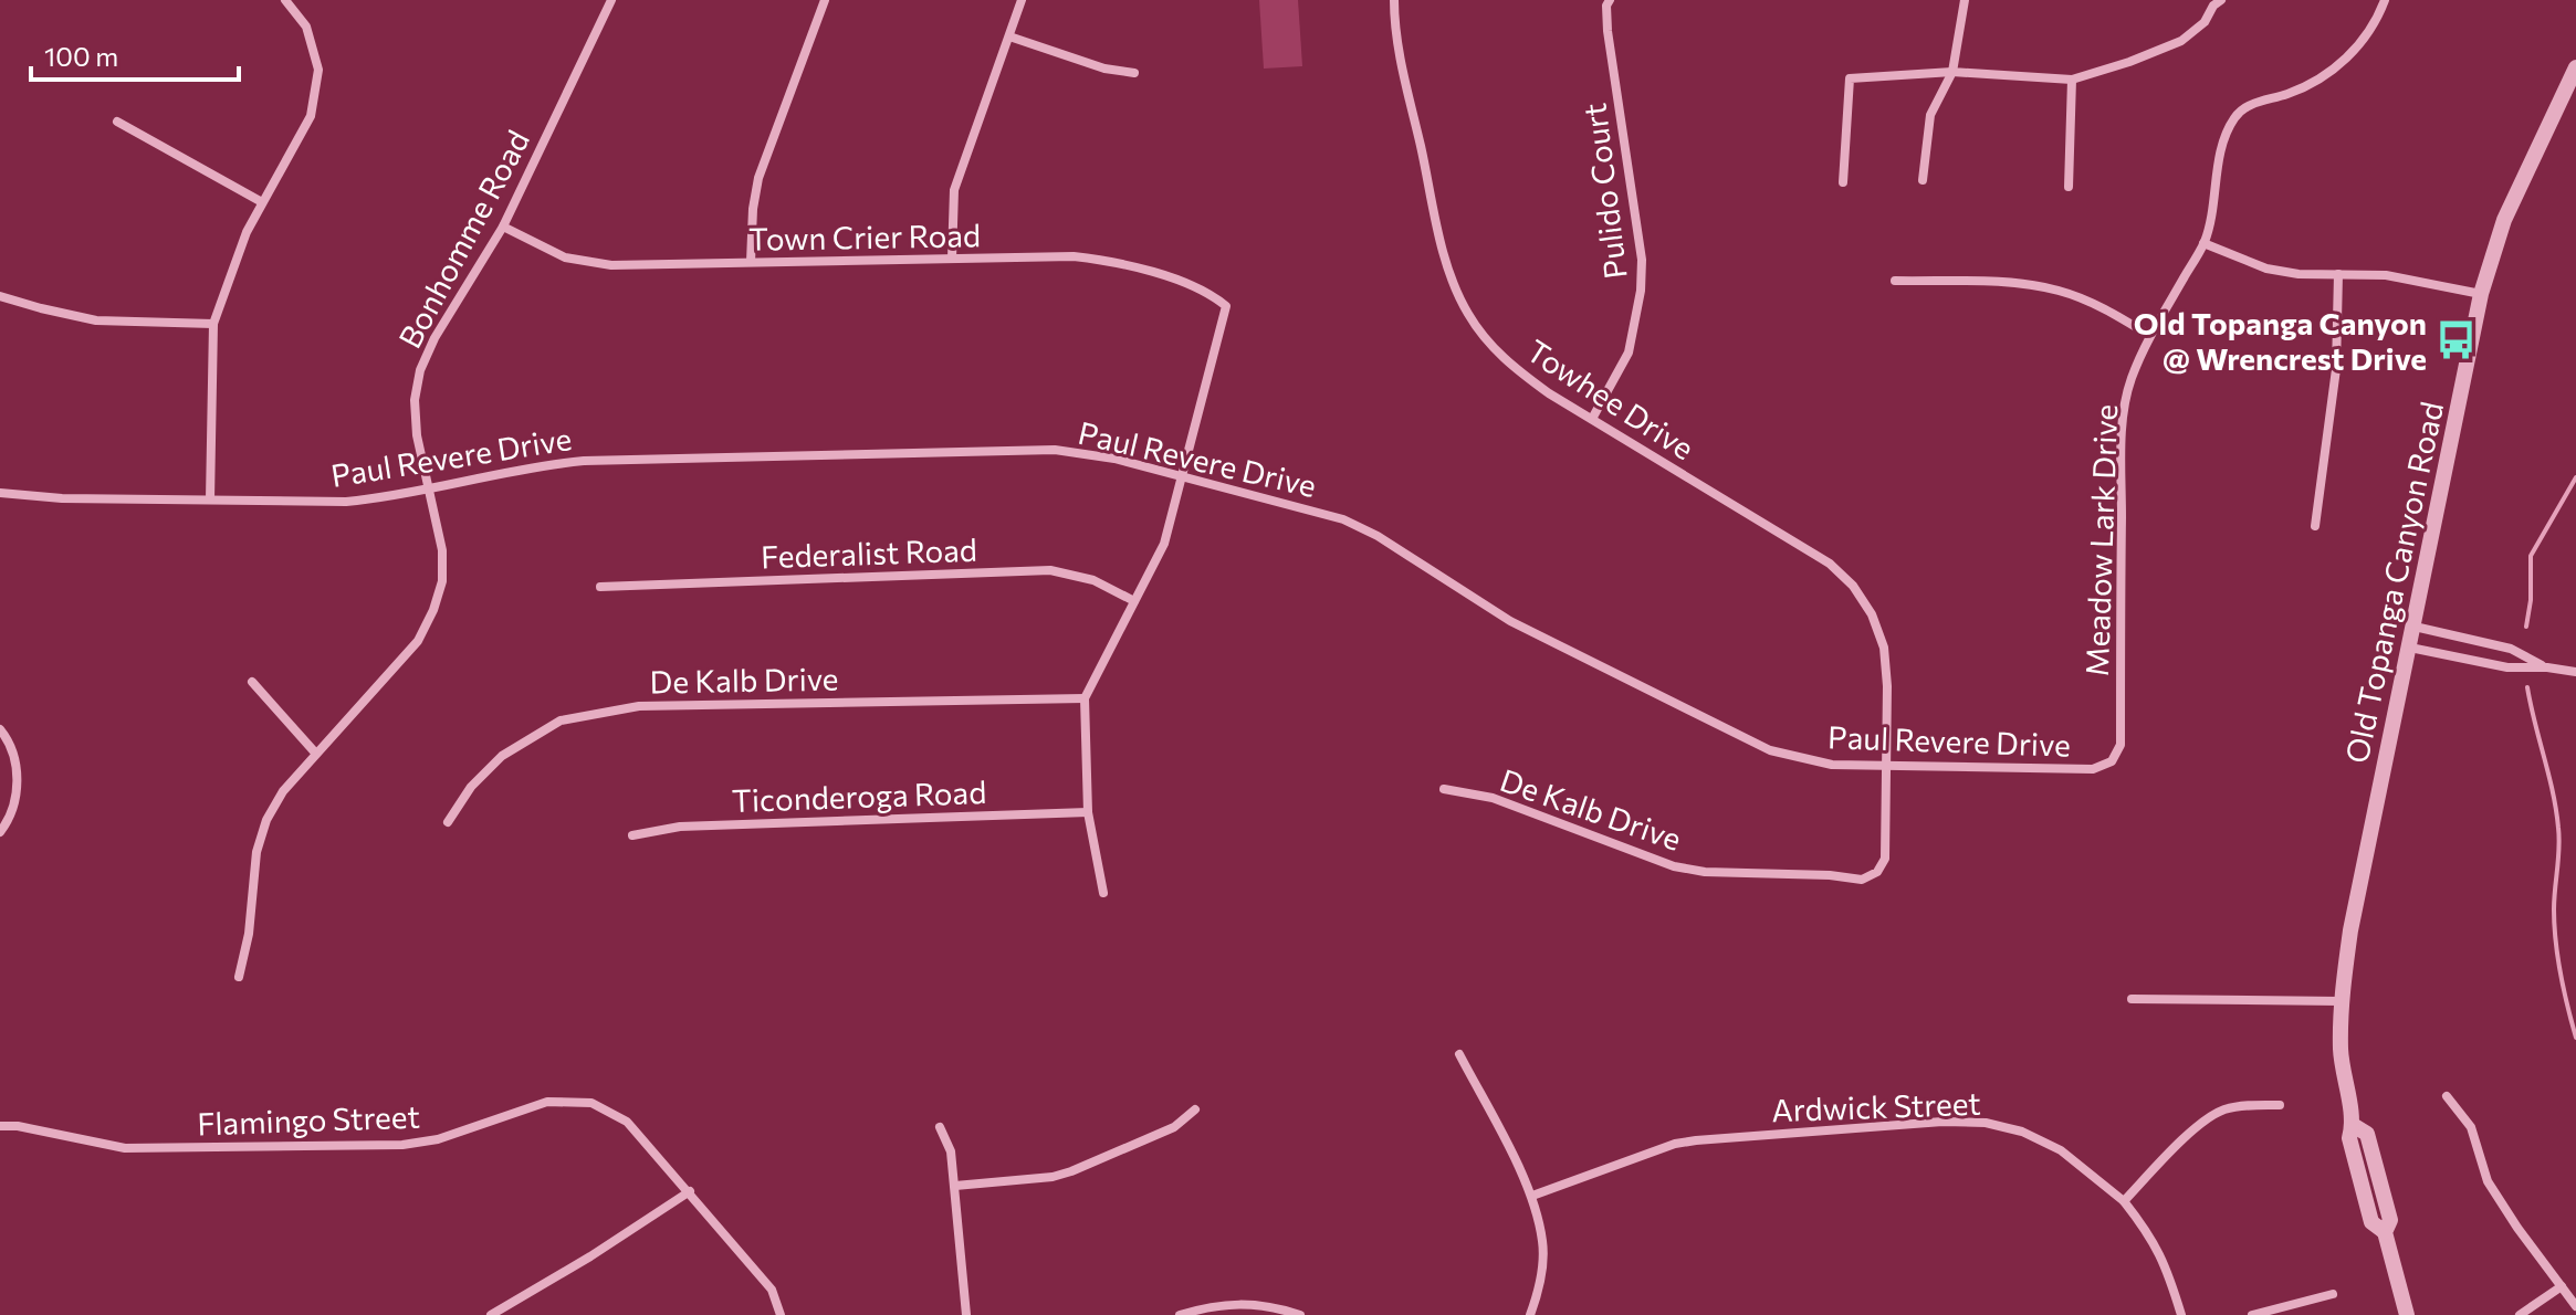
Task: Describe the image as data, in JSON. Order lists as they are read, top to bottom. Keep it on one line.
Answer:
{"streets":{"street":["Pulido Court","Town Crier Road","Bonhomme Road","Towhee Drive","Paul Revere Drive","Meadow Lark Drive","Federalist Road","Old Topanga Canyon Road","De Kalb Drive","Ticonderoga Road","Ardwick Street","Flamingo Street"]},"crossings":[["Pulido Court","Towhee Drive"],["Town Crier Road","Bonhomme Road"],["Town Crier Road","Paul Revere Drive"],["Bonhomme Road","Paul Revere Drive"],["Towhee Drive","Paul Revere Drive"],["Towhee Drive","De Kalb Drive"],["Paul Revere Drive","Meadow Lark Drive"],["Paul Revere Drive","De Kalb Drive"]],"places":{"bus stop":["Old Topanga Canyon @ Wrencrest Drive"]},"scale_bar":"100 m"}
